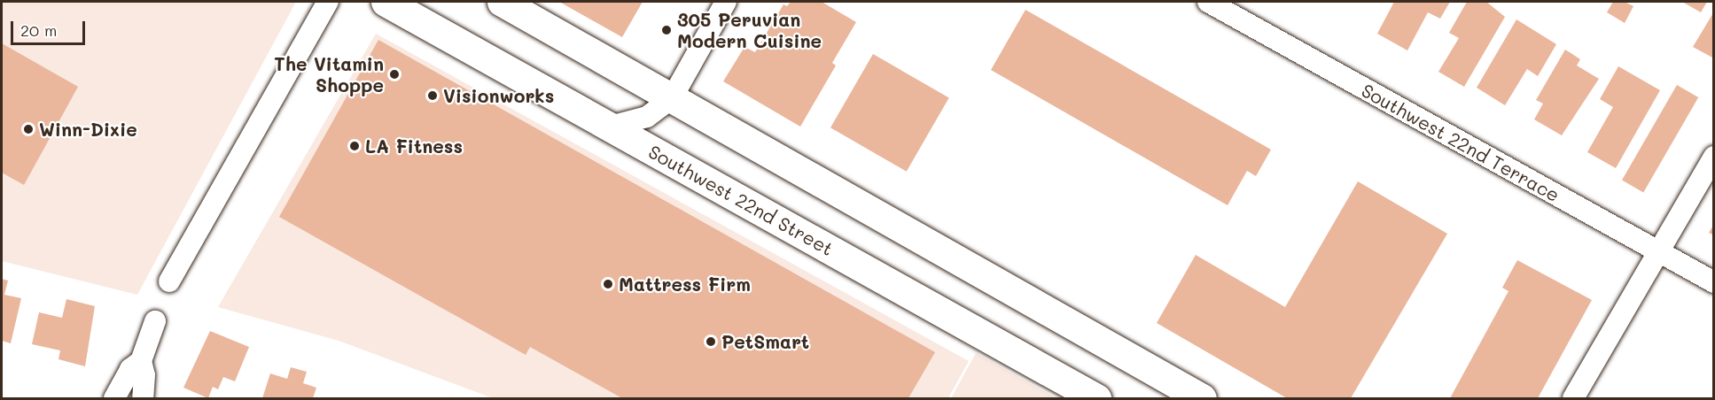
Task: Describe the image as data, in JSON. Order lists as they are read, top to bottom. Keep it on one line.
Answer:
{"streets":{"main road":["Southwest 22nd Street"],"street":["Southwest 22nd Terrace"]},"places":["305 Peruvian Modern Cuisine","The Vitamin Shoppe","Visionworks","Winn-Dixie","LA Fitness","Mattress Firm","PetSmart"],"scale_bar":"20 m"}
